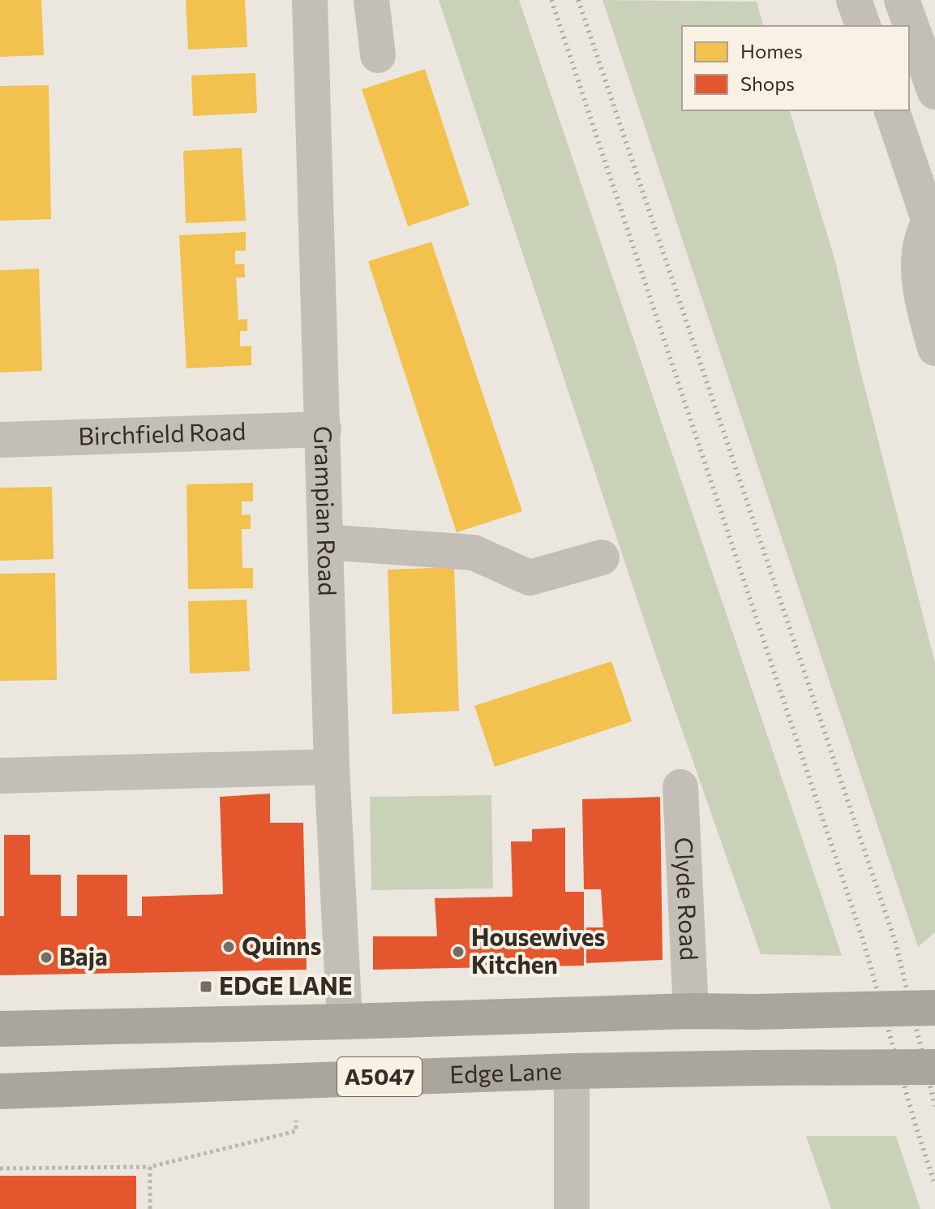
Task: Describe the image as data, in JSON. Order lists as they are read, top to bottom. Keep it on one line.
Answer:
{"streets":{"highway":["Edge Lane","A5047"],"street":["Birchfield Road","Grampian Road","Clyde Road"]},"crossings":[["Birchfield Road","Grampian Road"],["Grampian Road","A5047"],["Clyde Road","A5047"]],"places":{"other":["Quinns","Housewives Kitchen","Baja"],"transit":["EDGE LANE"]},"legend":["Homes","Shops"]}
